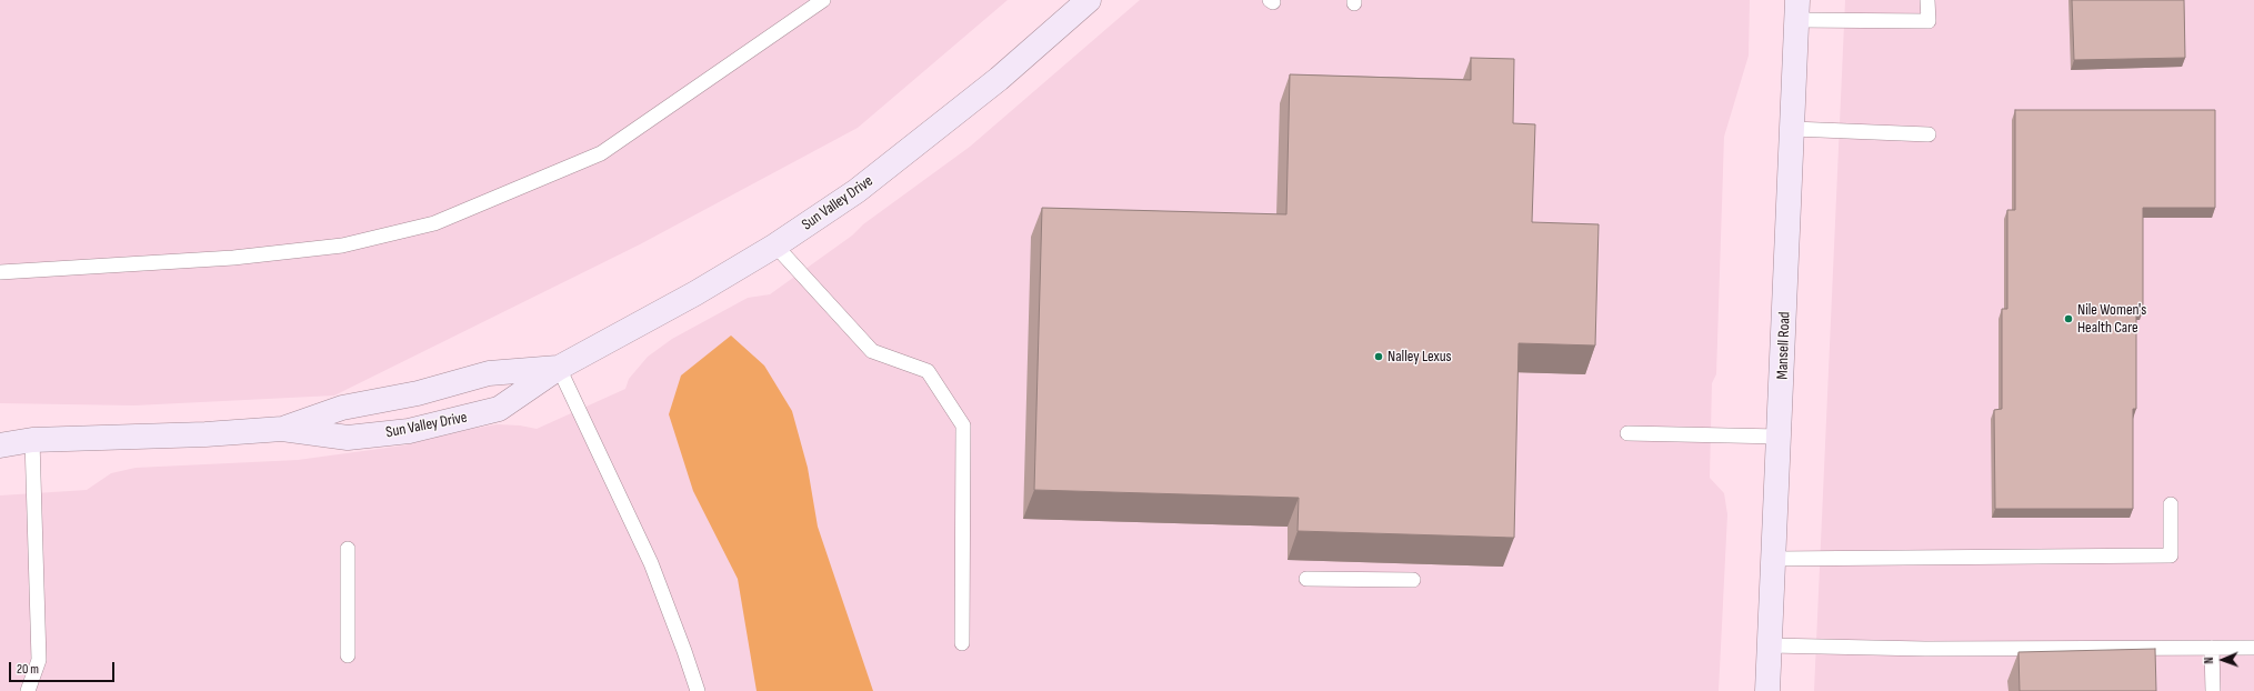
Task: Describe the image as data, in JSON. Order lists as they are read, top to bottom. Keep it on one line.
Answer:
{"streets":{"street":["Sun Valley Drive","Mansell Road"]},"places":["Nile Women's Health Care","Nalley Lexus"],"scale_bar":"20 m","north":"left"}
